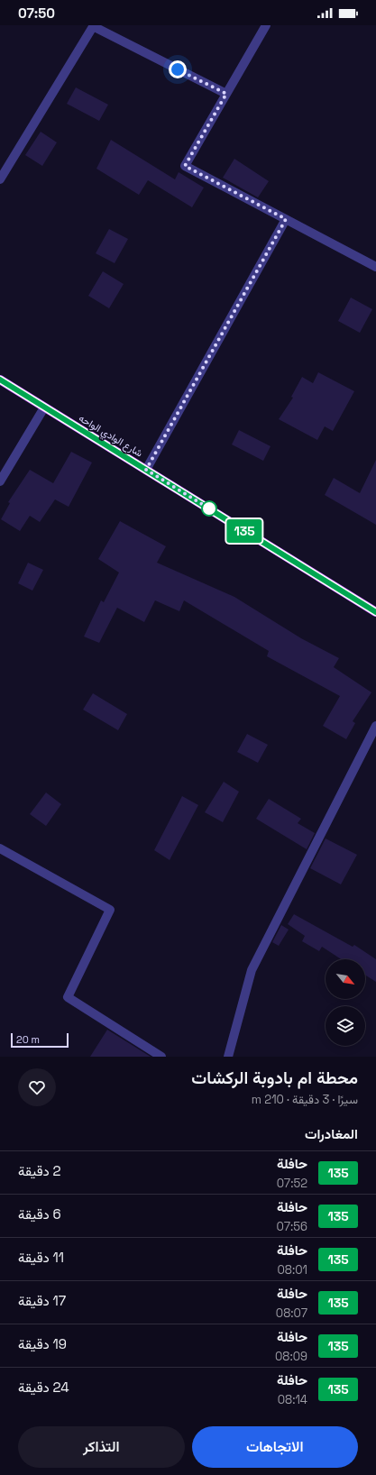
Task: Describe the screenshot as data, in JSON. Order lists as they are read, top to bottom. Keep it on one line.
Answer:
{"streets":{"main road":["شارع الوادي الواحه"]},"lines":["bus line 135"],"scale_bar":"20 m","north":"bottom right","page":{"status":"07:50","on_map":"135","scale":"20 m","heading":[["محطة ام بادوبة الركشات","سيرًا · 3 دقيقة · 210 m"],"المغادرات"],"list":[{"mark":"135","name":"حافلة","note":"07:52","value":"2 دقيقة"},{"mark":"135","name":"حافلة","note":"07:56","value":"6 دقيقة"},{"mark":"135","name":"حافلة","note":"08:01","value":"11 دقيقة"},{"mark":"135","name":"حافلة","note":"08:07","value":"17 دقيقة"},{"mark":"135","name":"حافلة","note":"08:09","value":"19 دقيقة"},{"mark":"135","name":"حافلة","note":"08:14","value":"24 دقيقة"}],"buttons":["الاتجاهات","التذاكر"]}}
